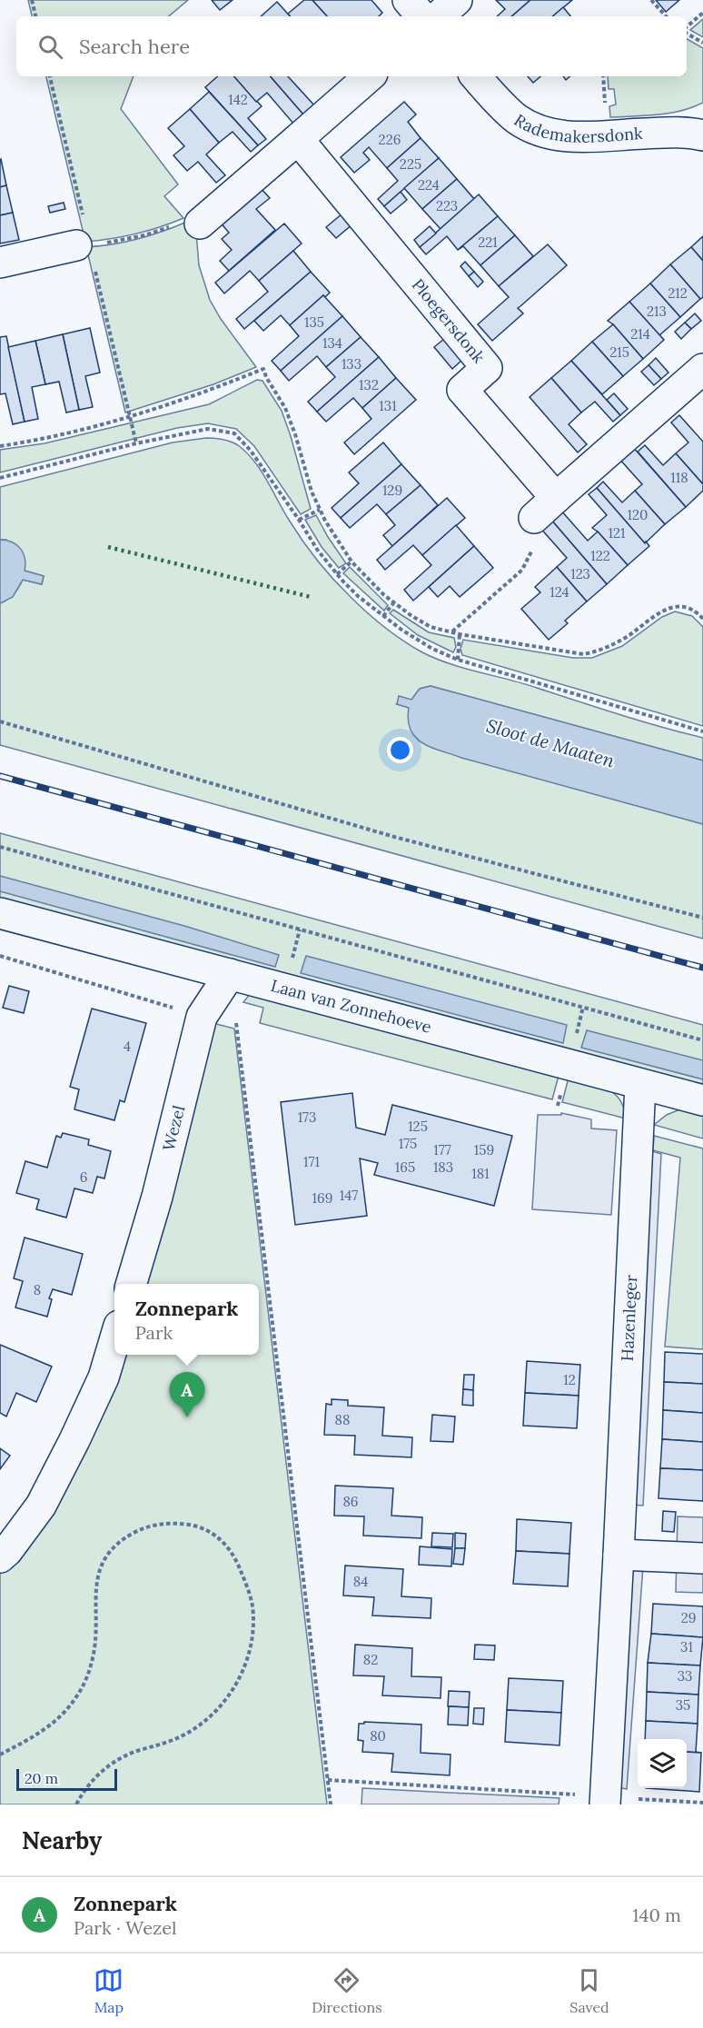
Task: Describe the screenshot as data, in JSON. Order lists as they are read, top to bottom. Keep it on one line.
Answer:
{"streets":{"street":["Rademakersdonk","Ploegersdonk","Laan van Zonnehoeve","Wezel","Hazenleger"]},"crossings":[["Laan van Zonnehoeve","Wezel"],["Laan van Zonnehoeve","Hazenleger"]],"water":["Sloot de Maaten"],"house_numbers":["142","226","225","224","223","221","212","213","135","214","134","215","133","132","131","118","129","120","121","122","123","124","4","173","125","175","177","159","171","165","183","181","6","147","169","8","12","88","86","84","29","31","82","33","35","80"],"scale_bar":"20 m","page":{"search":"Search here","popup":["Zonnepark","Park"],"pins":"A","scale":"20 m","heading":"Nearby","list":[{"mark":"A","name":"Zonnepark","note":"Park · Wezel","value":"140 m"}],"nav":["Map","Directions","Saved"]}}
